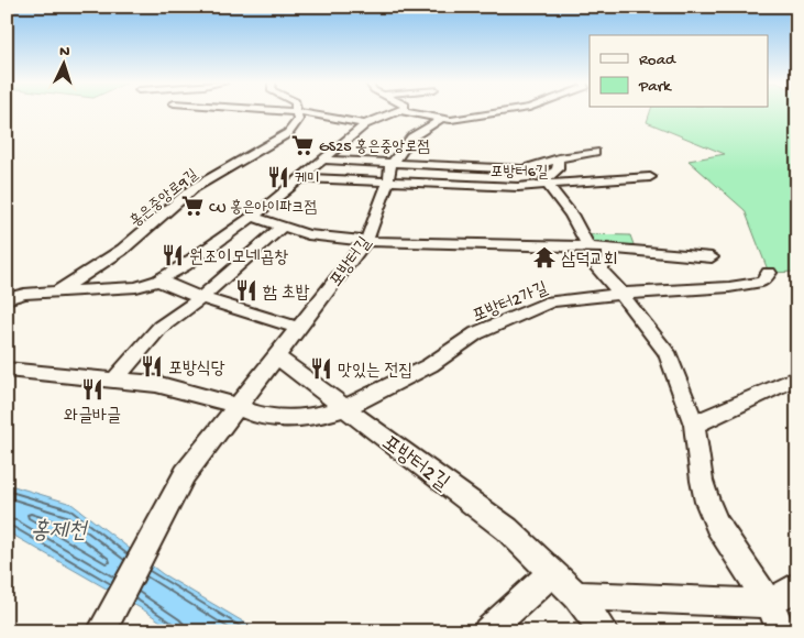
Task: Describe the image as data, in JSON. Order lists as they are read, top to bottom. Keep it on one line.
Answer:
{"streets":{"street":["포방터6길","홍은중앙로9길","포방터길","포방터2가길","포방터2길"]},"crossings":[["포방터6길","포방터길"],["포방터길","포방터2길"],["포방터2가길","포방터2길"]],"water":["홍제천"],"places":{"supermarket":["GS25 홍은중앙로점","CU 홍은아이파크점"],"restaurant":["케미","원조이모네곱창","함 초밥","포방식당","맛있는 전집","와글바글"],"temple":["삼덕교회"]},"legend":["Road","Park"],"north":"top"}
